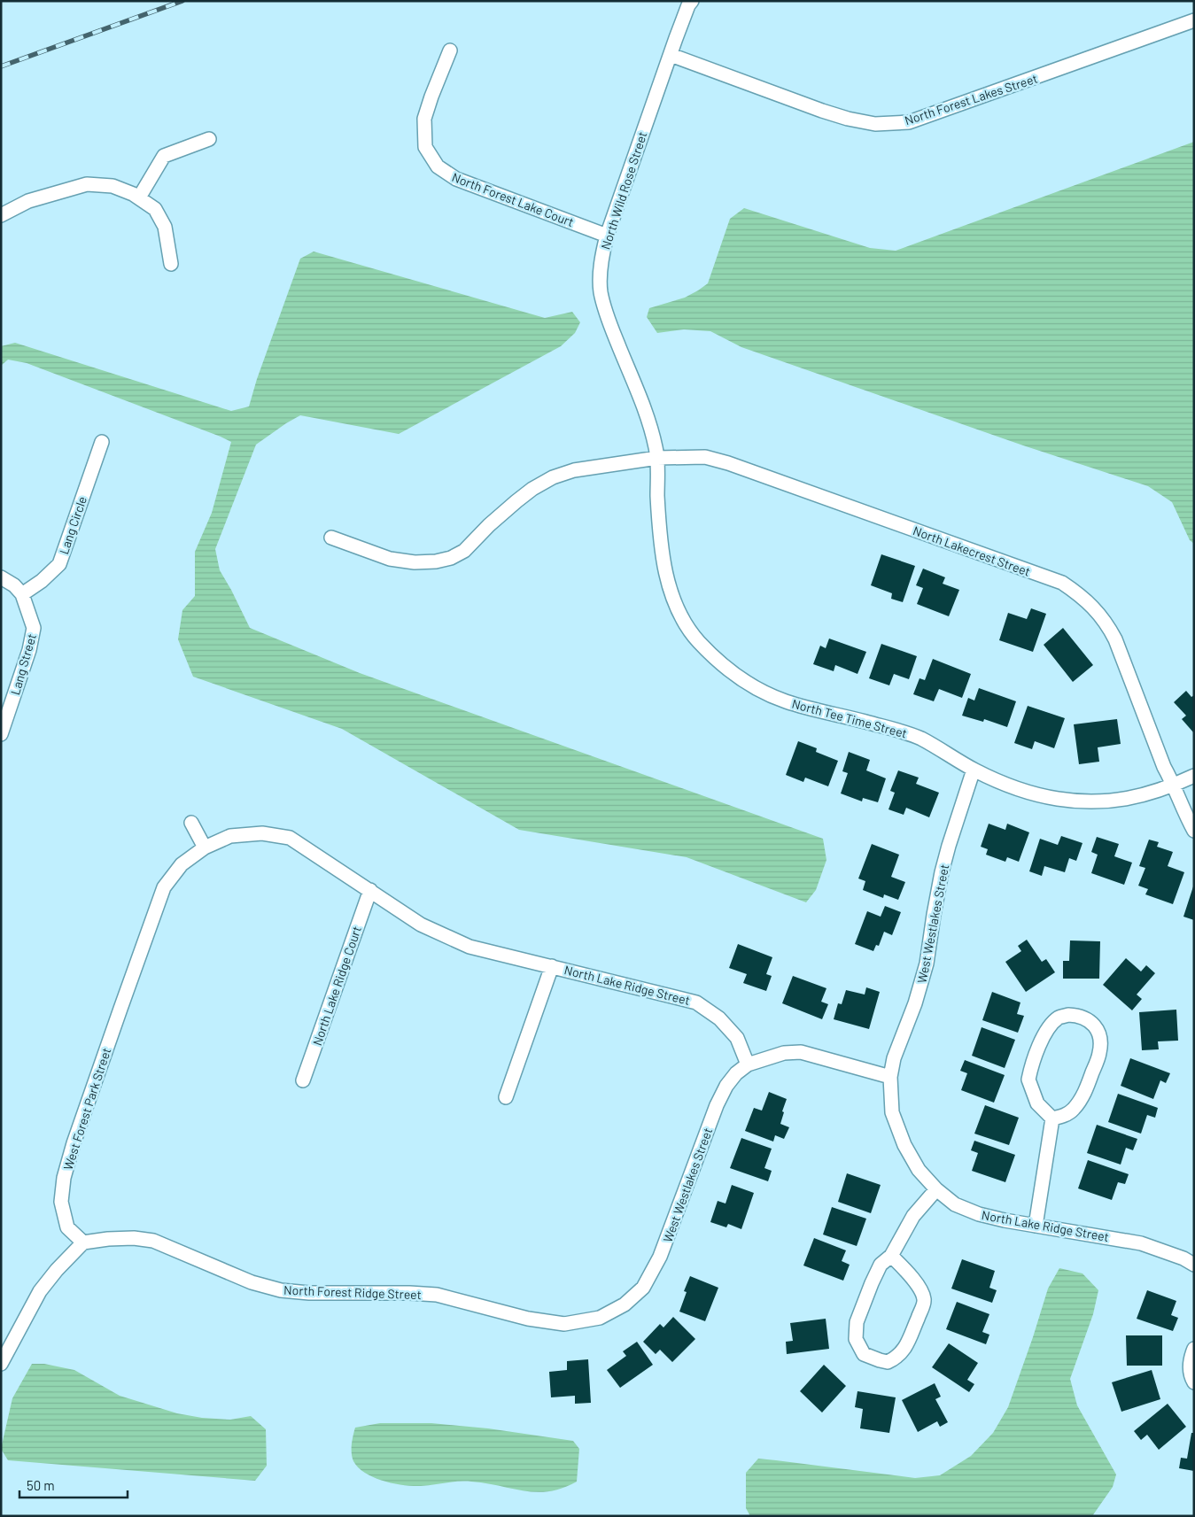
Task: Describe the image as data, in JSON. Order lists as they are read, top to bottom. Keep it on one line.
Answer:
{"streets":{"street":["North Forest Lakes Street","North Wild Rose Street","North Forest Lake Court","Lang Circle","North Lakecrest Street","Lang Street","North Tee Time Street","West Westlakes Street","North Lake Ridge Street","North Lake Ridge Court","West Forest Park Street","North Forest Ridge Street"]},"crossings":[["North Forest Lakes Street","North Wild Rose Street"],["North Wild Rose Street","North Forest Lake Court"],["North Wild Rose Street","North Lakecrest Street"],["North Wild Rose Street","North Tee Time Street"],["Lang Circle","Lang Street"],["North Lakecrest Street","North Tee Time Street"],["North Tee Time Street","West Westlakes Street"],["West Westlakes Street","North Lake Ridge Street"],["West Westlakes Street","North Forest Ridge Street"],["North Lake Ridge Street","North Lake Ridge Court"],["North Lake Ridge Street","West Forest Park Street"],["West Forest Park Street","North Forest Ridge Street"]],"scale_bar":"50 m"}
